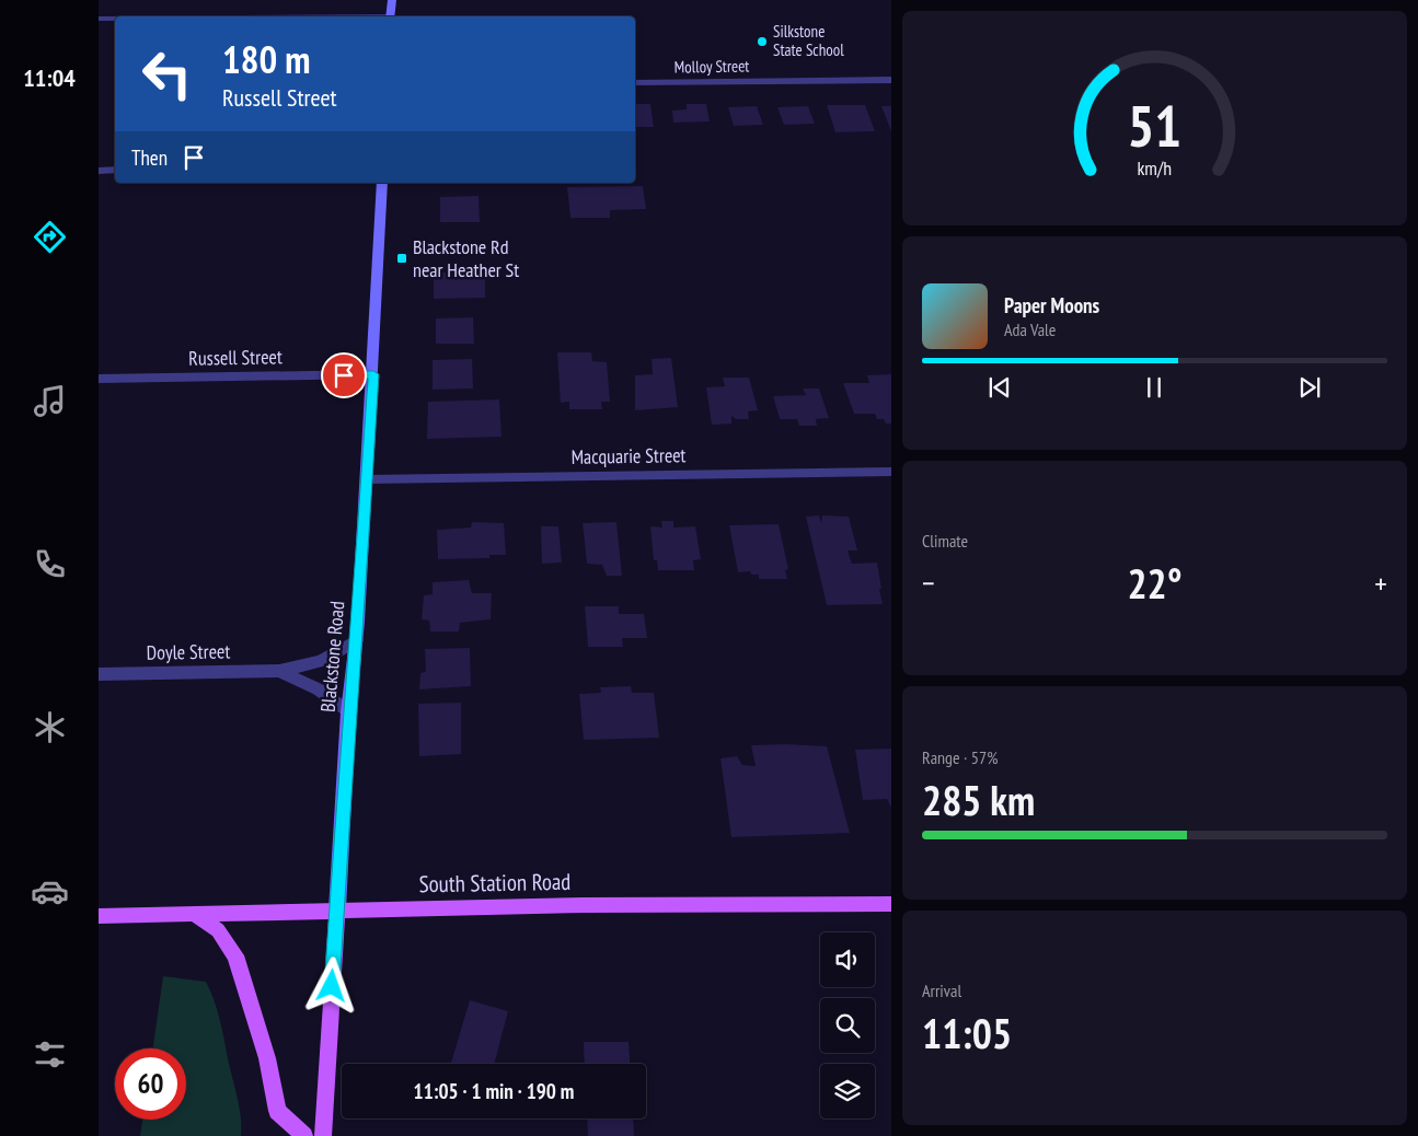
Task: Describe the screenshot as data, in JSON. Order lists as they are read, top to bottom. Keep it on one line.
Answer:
{"streets":{"main road":["Blackstone Road","South Station Road"],"street":["Molloy Street","Russell Street","Macquarie Street","Doyle Street"]},"crossings":[["Russell Street","Blackstone Road"],["Macquarie Street","Blackstone Road"],["Doyle Street","Blackstone Road"],["Blackstone Road","South Station Road"]],"places":{"other":["Silkstone State School"],"transit":["Blackstone Rd near Heather St"]},"page":{"tabs":"11:04","turn":["180 m","Russell Street"],"then":"Then","song":["Paper Moons","Ada Vale"],"tile":["Climate",["Range · 57%","285 km"],["Arrival","11:05"]],"heat":["−","22°","+"],"limit":"60","trip":"11:05 · 1 min · 190 m","gauge":["51","km/h"]}}
